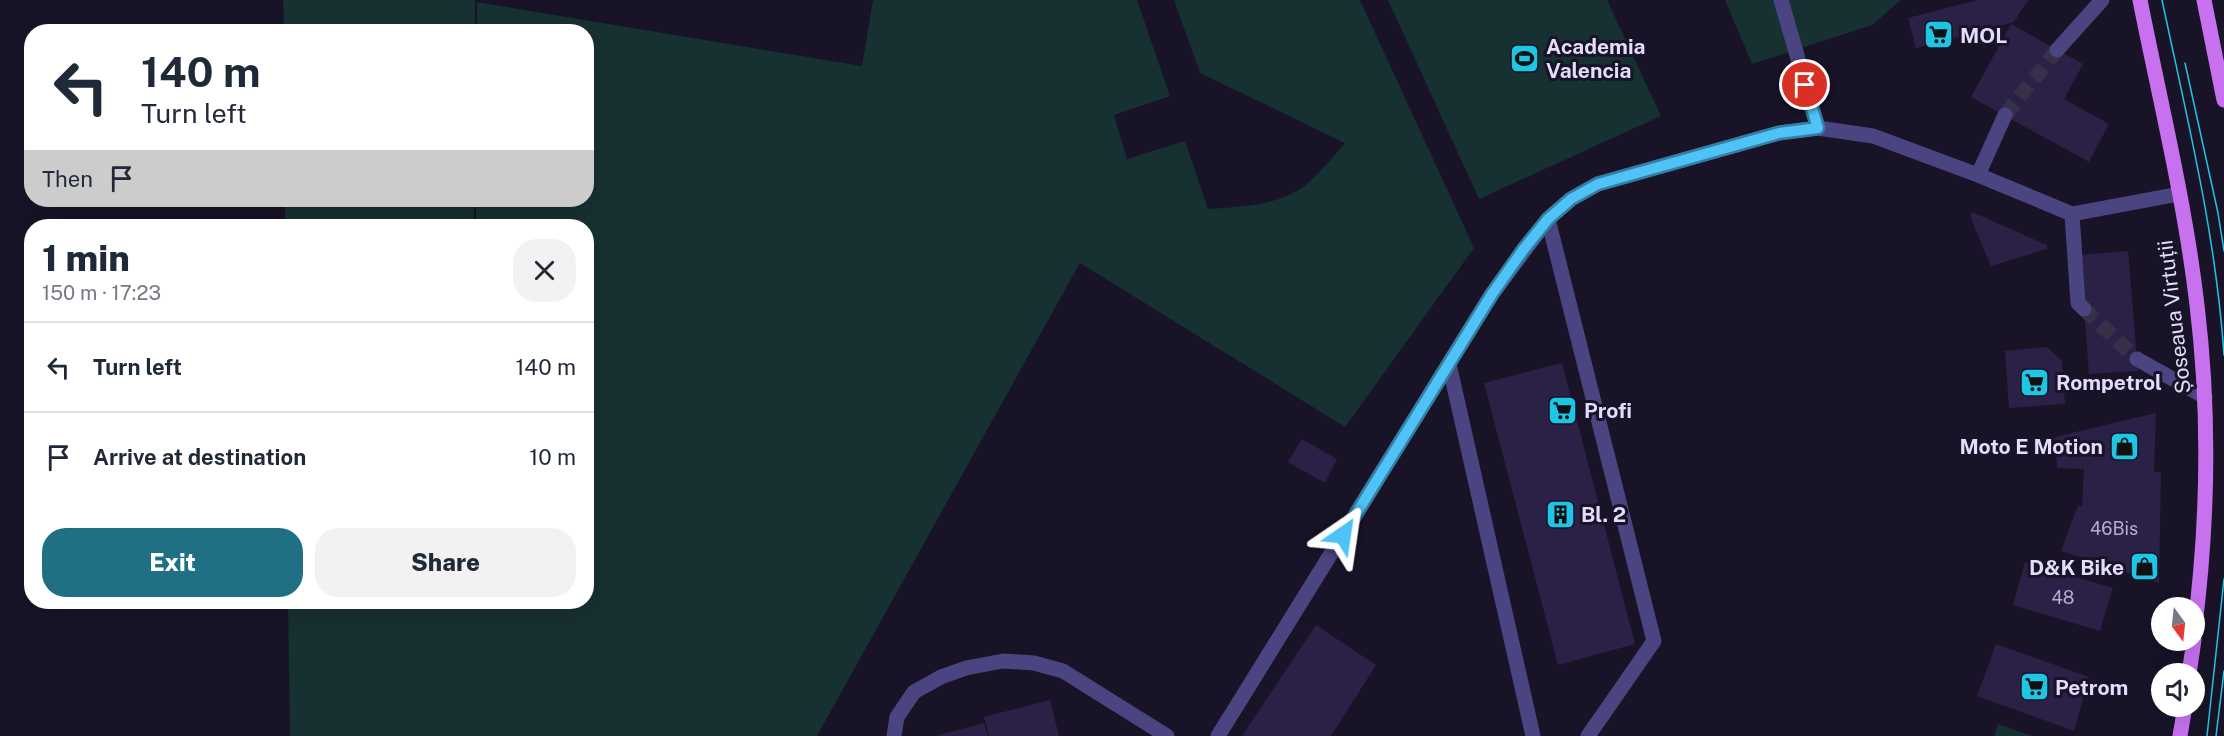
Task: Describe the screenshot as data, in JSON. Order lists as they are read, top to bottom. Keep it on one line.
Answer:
{"streets":{"main road":["Șoseaua Virtuții"]},"places":{"supermarket":["MOL","Rompetrol","Profi","Petrom"],"sports":["Academia Valencia"],"shop":["Moto E Motion","D&K Bike"],"building":["Bl. 2"]},"house_numbers":["46Bis","48"],"north":"bottom","page":{"turn":["140 m","Turn left"],"then":"Then","heading":["1 min","150 m · 17:23"],"list":[{"name":"Turn left","value":"140 m"},{"name":"Arrive at destination","value":"10 m"}],"buttons":["Exit","Share"]}}
